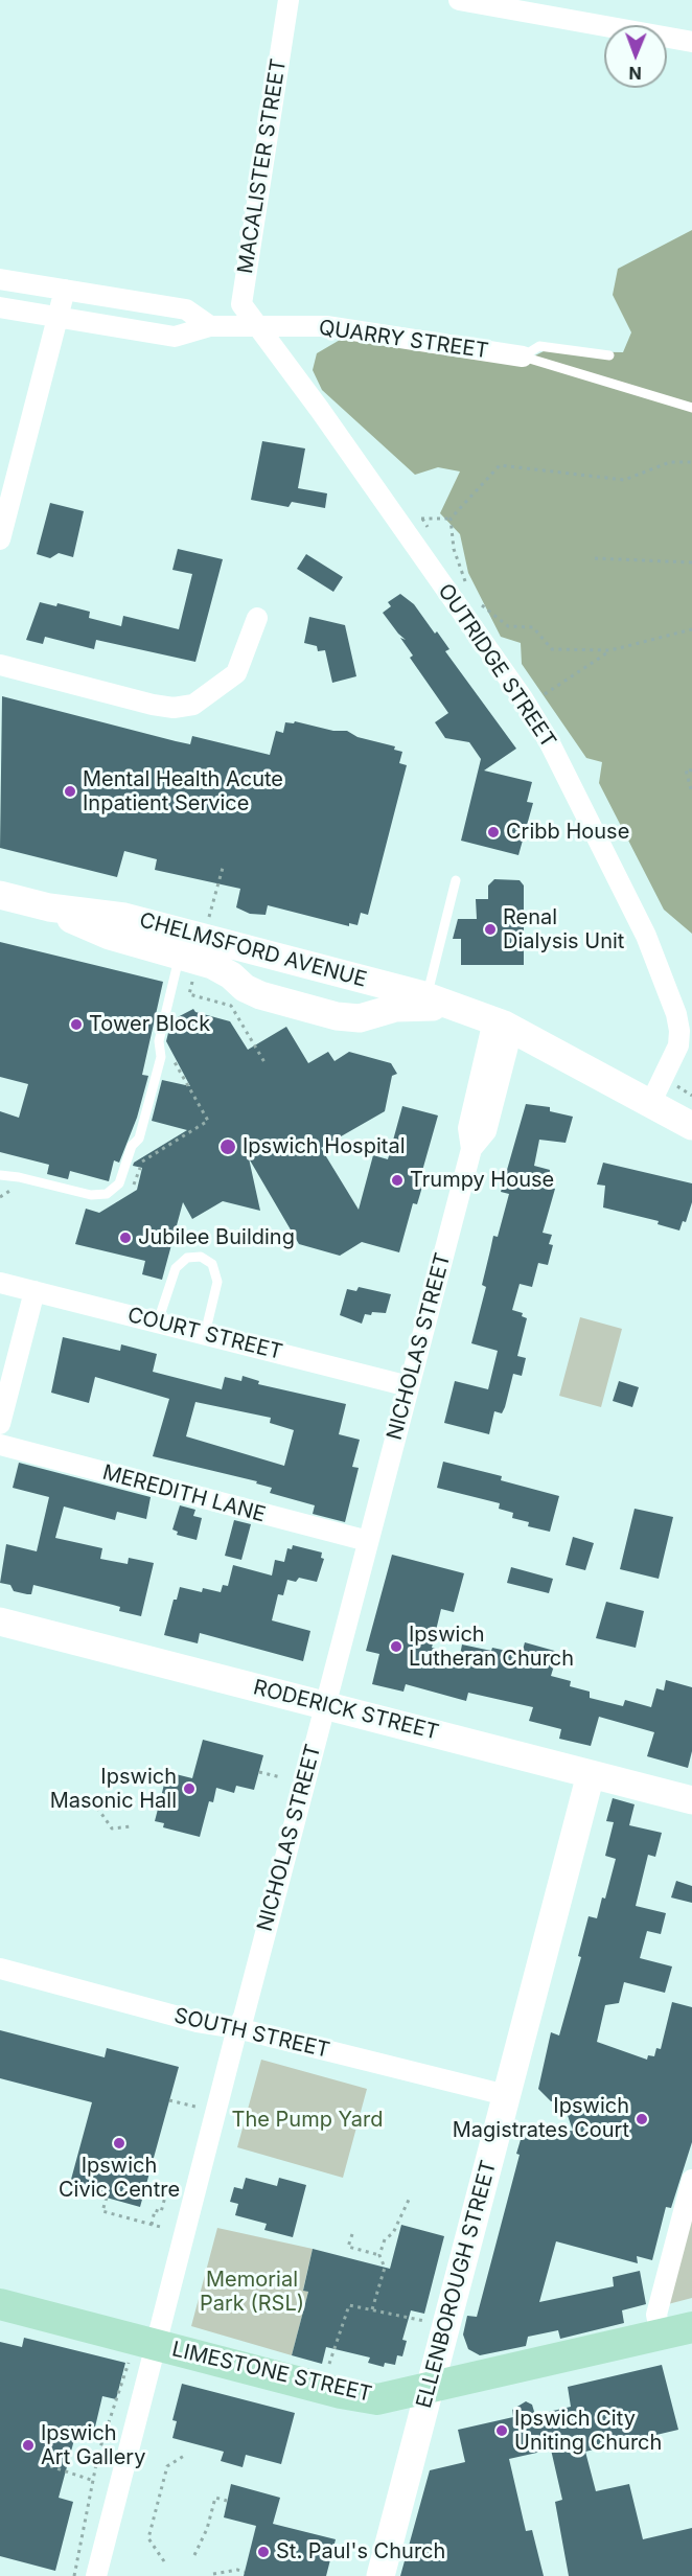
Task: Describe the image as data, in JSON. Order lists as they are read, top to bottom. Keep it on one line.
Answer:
{"streets":{"main road":["LIMESTONE STREET"],"street":["MACALISTER STREET","QUARRY STREET","OUTRIDGE STREET","CHELMSFORD AVENUE","COURT STREET","NICHOLAS STREET","MEREDITH LANE","RODERICK STREET","SOUTH STREET","ELLENBOROUGH STREET"]},"crossings":[["MACALISTER STREET","QUARRY STREET"],["MACALISTER STREET","OUTRIDGE STREET"],["QUARRY STREET","OUTRIDGE STREET"],["OUTRIDGE STREET","CHELMSFORD AVENUE"],["CHELMSFORD AVENUE","NICHOLAS STREET"],["COURT STREET","NICHOLAS STREET"],["NICHOLAS STREET","MEREDITH LANE"],["NICHOLAS STREET","RODERICK STREET"],["NICHOLAS STREET","SOUTH STREET"],["NICHOLAS STREET","LIMESTONE STREET"],["RODERICK STREET","ELLENBOROUGH STREET"],["SOUTH STREET","ELLENBOROUGH STREET"],["ELLENBOROUGH STREET","LIMESTONE STREET"]],"parks":["The Pump Yard","Memorial Park (RSL)"],"places":["Mental Health Acute Inpatient Service","Cribb House","Renal Dialysis Unit","Tower Block","Ipswich Hospital","Trumpy House","Jubilee Building","Ipswich Lutheran Church","Ipswich Masonic Hall","Ipswich Magistrates Court","Ipswich Civic Centre","Ipswich City Uniting Church","Ipswich Art Gallery","St. Paul's Church"],"north":"bottom"}
